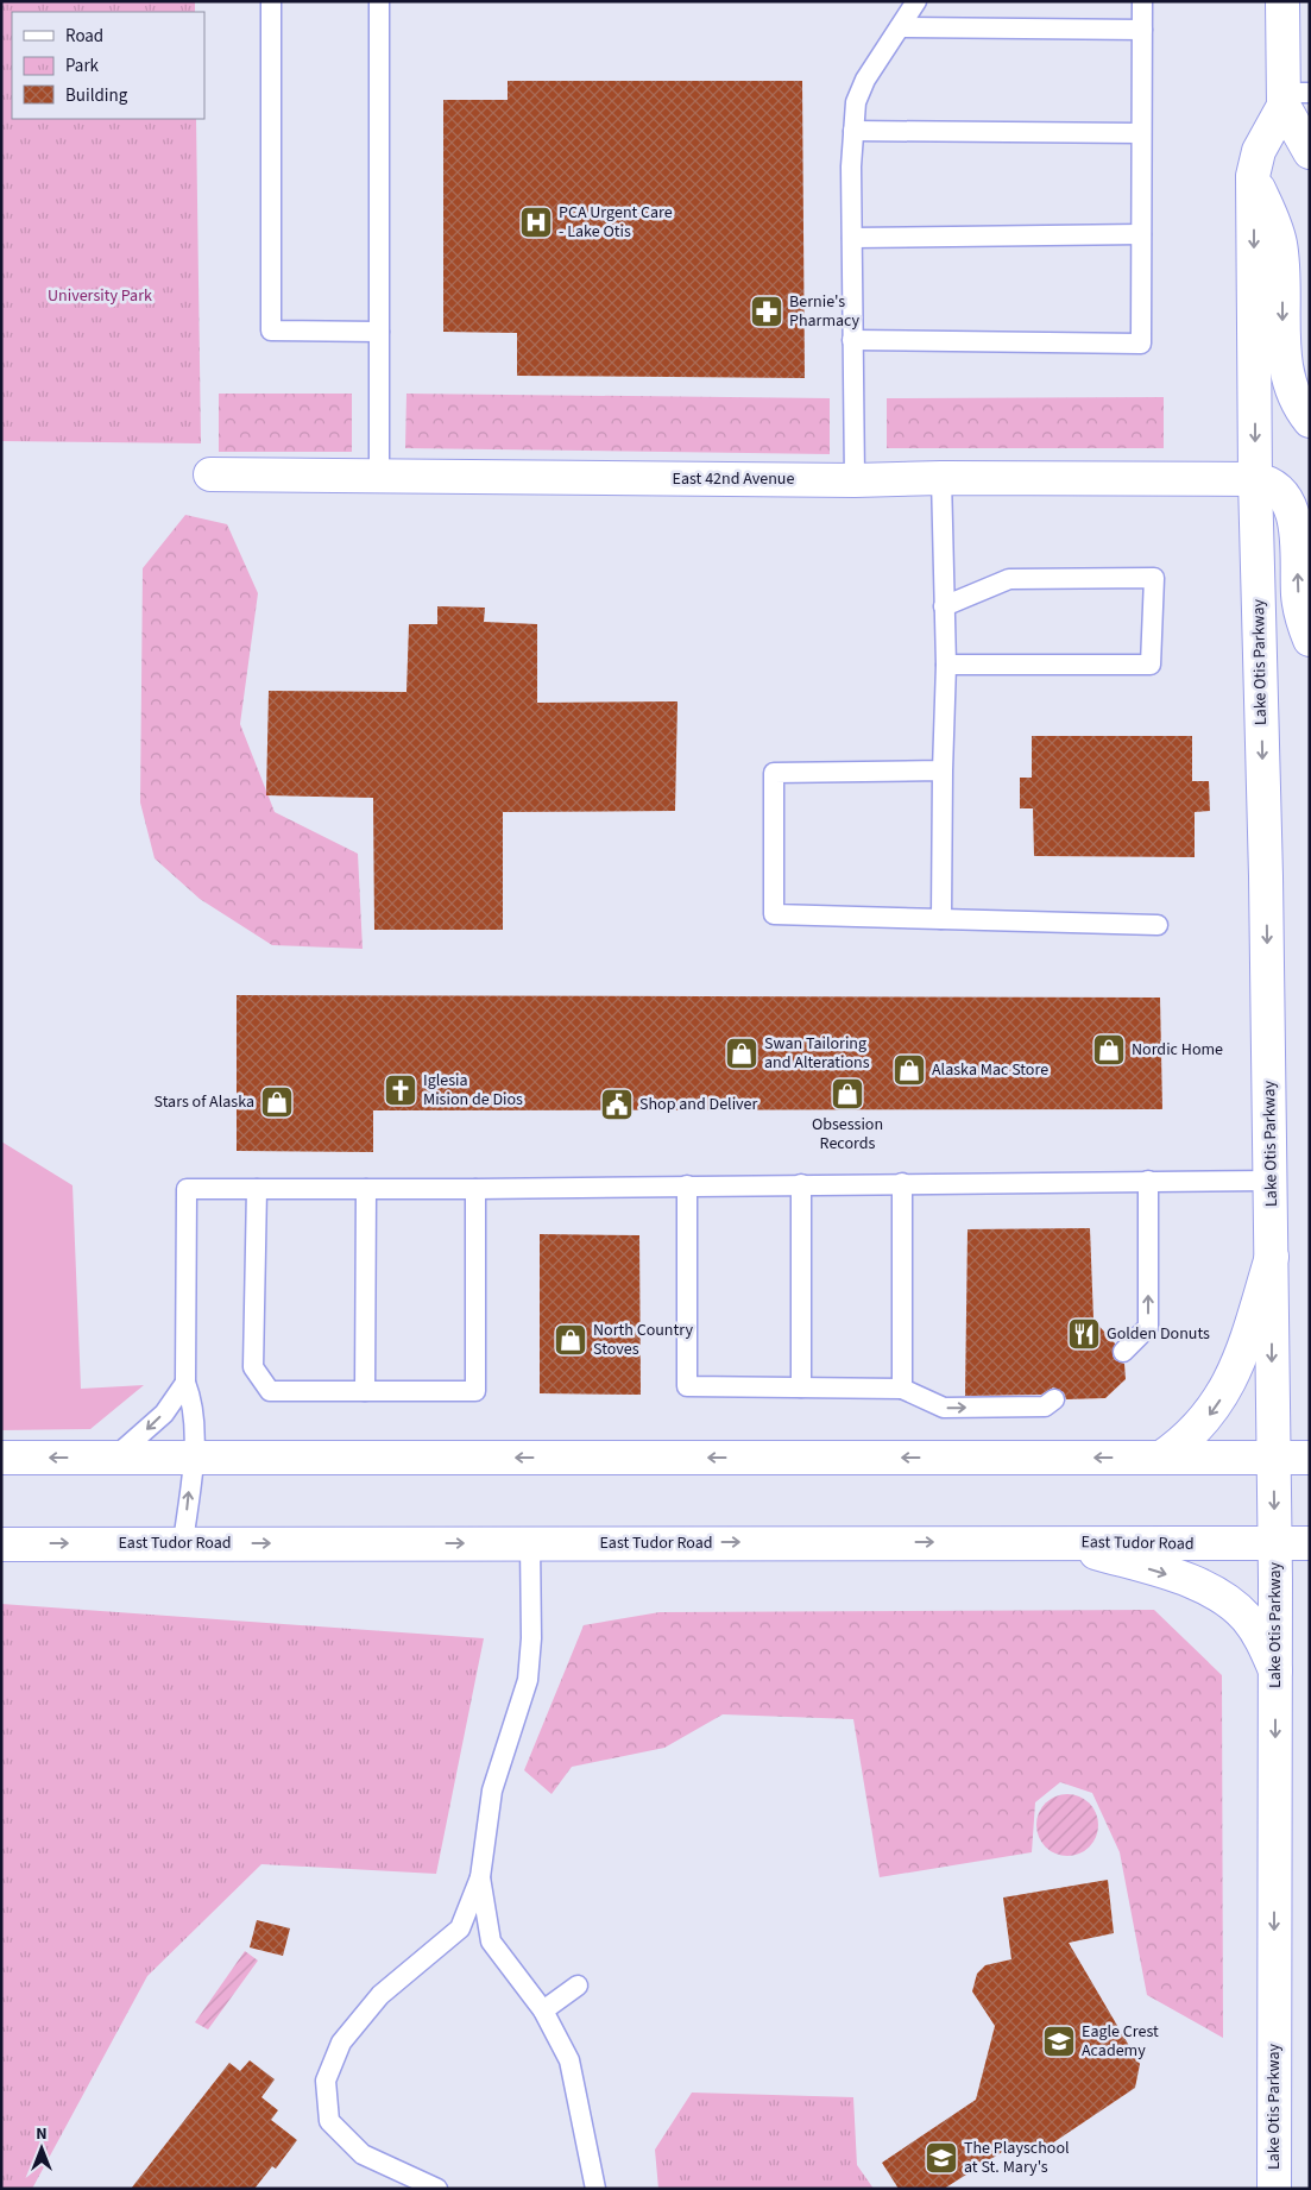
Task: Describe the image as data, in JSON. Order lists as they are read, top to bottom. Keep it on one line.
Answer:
{"streets":{"main road":["East 42nd Avenue","Lake Otis Parkway","East Tudor Road"]},"crossings":[["East 42nd Avenue","Lake Otis Parkway"],["Lake Otis Parkway","East Tudor Road"]],"one_way":["Lake Otis Parkway"],"parks":["University Park"],"places":{"hospital":["PCA Urgent Care - Lake Otis"],"pharmacy":["Bernie's Pharmacy"],"shop":["Nordic Home","Swan Tailoring and Alterations","Alaska Mac Store","Obsession Records","Stars of Alaska","North Country Stoves"],"church":["Iglesia Mision de Dios"],"public building":["Shop and Deliver"],"restaurant":["Golden Donuts"],"school or university":["Eagle Crest Academy","The Playschool at St. Mary's"]},"legend":["Road","Park","Building"],"north":"top"}
